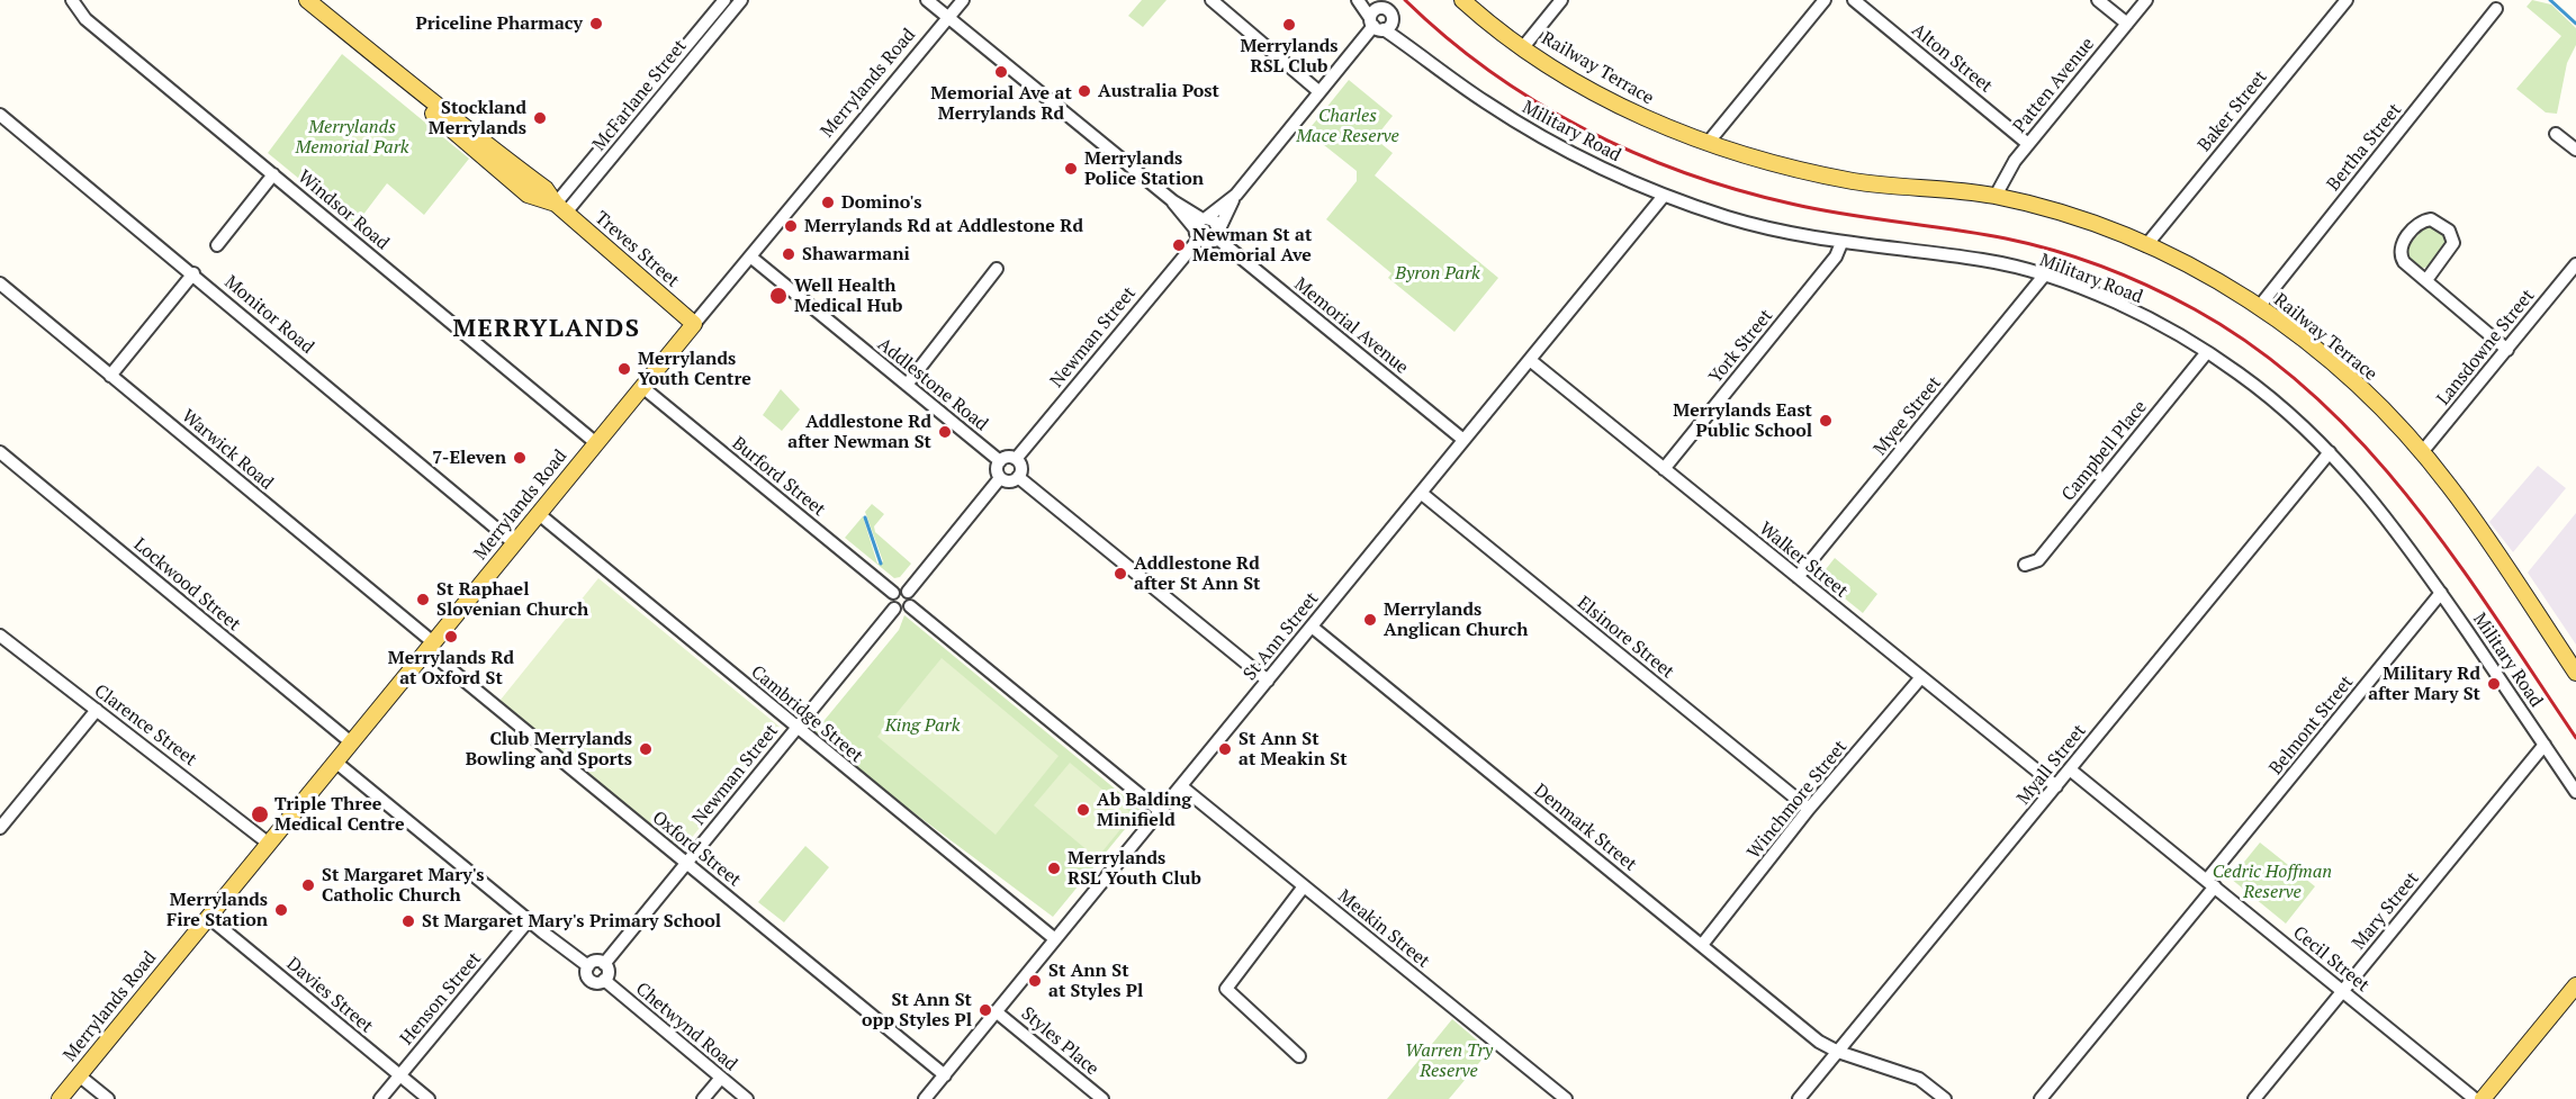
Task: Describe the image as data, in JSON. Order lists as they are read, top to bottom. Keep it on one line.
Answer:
{"streets":{"main road":["Railway Terrace","Merrylands Road","Treves Street"],"street":["Alton Street","Patten Avenue","McFarlane Street","Baker Street","Military Road","Bertha Street","Windsor Road","Monitor Road","Memorial Avenue","Newman Street","York Street","Lansdowne Street","Addlestone Road","Myee Street","Warwick Road","Campbell Place","Burford Street","Walker Street","Lockwood Street","St Ann Street","Elsinore Street","Cambridge Street","Clarence Street","Belmont Street","Myall Street","Winchmore Street","Denmark Street","Oxford Street","Mary Street","Meakin Street","Cecil Street","Davies Street","Henson Street","Chetwynd Road","Styles Place"]},"crossings":[["Alton Street","Patten Avenue"],["Railway Terrace","Patten Avenue"],["Railway Terrace","Baker Street"],["Railway Terrace","Bertha Street"],["Railway Terrace","Lansdowne Street"],["Merrylands Road","Windsor Road"],["Merrylands Road","Treves Street"],["Merrylands Road","Monitor Road"],["Merrylands Road","Addlestone Road"],["Merrylands Road","Warwick Road"],["Merrylands Road","Burford Street"],["Merrylands Road","Lockwood Street"],["Merrylands Road","Cambridge Street"],["Merrylands Road","Clarence Street"],["Merrylands Road","Oxford Street"],["Merrylands Road","Davies Street"],["McFarlane Street","Treves Street"],["Military Road","Newman Street"],["Military Road","York Street"],["Military Road","Myee Street"],["Military Road","Campbell Place"],["Military Road","St Ann Street"],["Military Road","Belmont Street"],["Military Road","Myall Street"],["Military Road","Mary Street"],["Memorial Avenue","Newman Street"],["Memorial Avenue","St Ann Street"],["Newman Street","Addlestone Road"],["Newman Street","Burford Street"],["Newman Street","Cambridge Street"],["Newman Street","Oxford Street"],["Newman Street","Chetwynd Road"],["York Street","Walker Street"],["Myee Street","Walker Street"],["Warwick Road","Oxford Street"],["Walker Street","St Ann Street"],["Walker Street","Myall Street"],["Walker Street","Winchmore Street"],["St Ann Street","Elsinore Street"],["St Ann Street","Cambridge Street"],["St Ann Street","Denmark Street"],["St Ann Street","Oxford Street"],["St Ann Street","Meakin Street"],["St Ann Street","Styles Place"],["Elsinore Street","Winchmore Street"],["Belmont Street","Cecil Street"],["Myall Street","Denmark Street"],["Myall Street","Cecil Street"],["Winchmore Street","Denmark Street"],["Mary Street","Cecil Street"],["Davies Street","Henson Street"]],"districts":["MERRYLANDS"],"parks":["Charles Mace Reserve","Merrylands Memorial Park","Byron Park","King Park","Cedric Hoffman Reserve","Warren Try Reserve"],"places":["Priceline Pharmacy","Merrylands RSL Club","Memorial Ave at Merrylands Rd","Australia Post","Stockland Merrylands","Merrylands Police Station","Domino's","Merrylands Rd at Addlestone Rd","Newman St at Memorial Ave","Shawarmani","Well Health Medical Hub","Merrylands Youth Centre","Merrylands East Public School","Addlestone Rd after Newman St","7-Eleven","Addlestone Rd after St Ann St","St Raphael Slovenian Church","Merrylands Anglican Church","Merrylands Rd at Oxford St","Military Rd after Mary St","Club Merrylands Bowling and Sports","St Ann St at Meakin St","Ab Balding Minifield","Triple Three Medical Centre","Merrylands RSL Youth Club","St Margaret Mary's Catholic Church","Merrylands Fire Station","St Margaret Mary's Primary School","St Ann St at Styles Pl","St Ann St opp Styles Pl"]}
